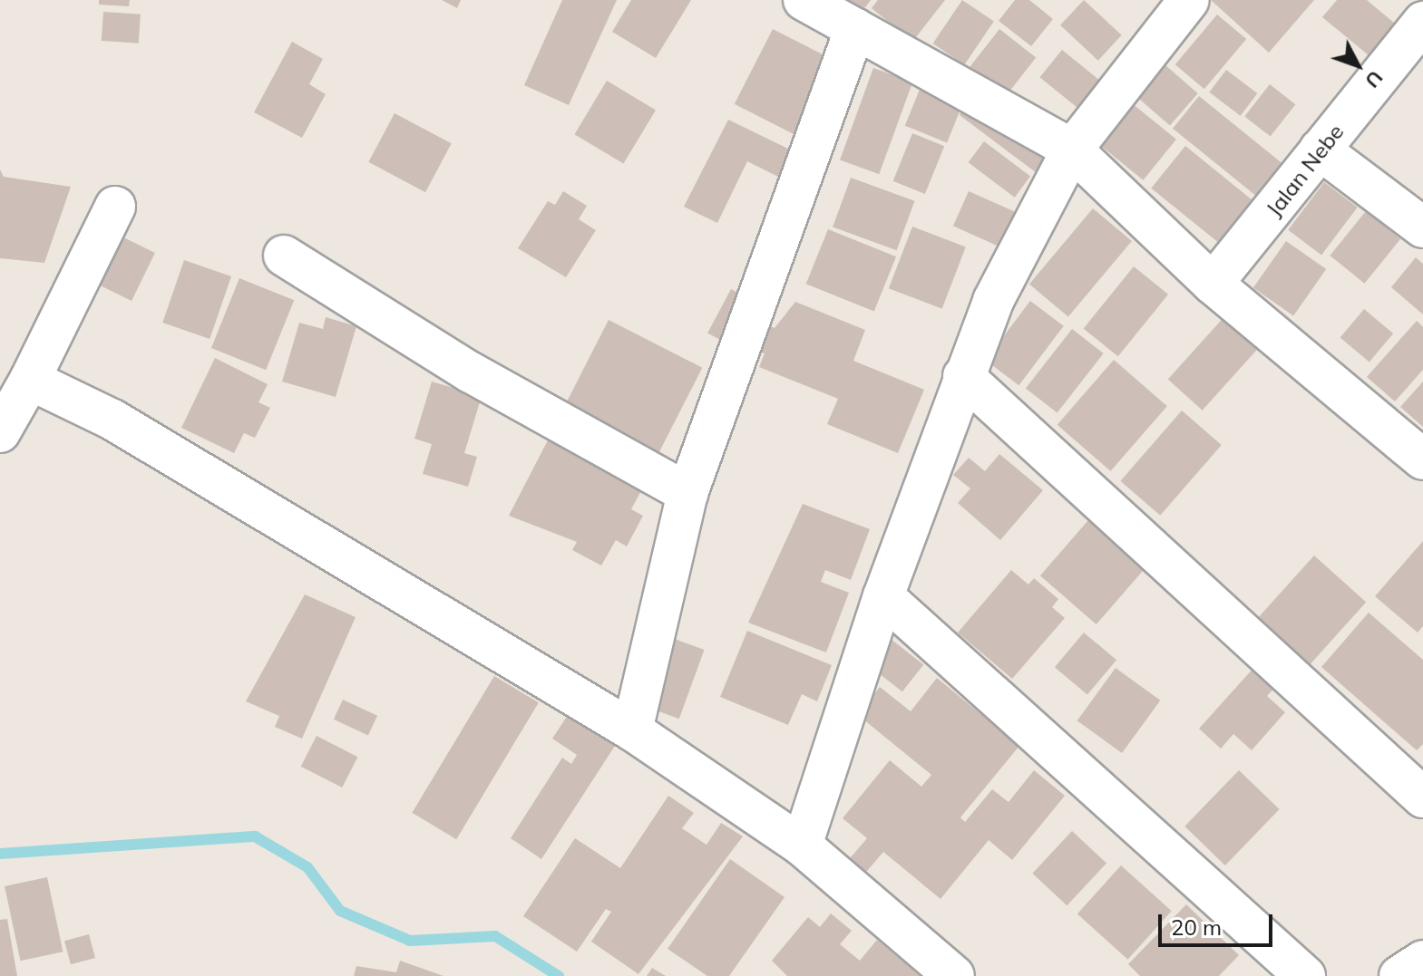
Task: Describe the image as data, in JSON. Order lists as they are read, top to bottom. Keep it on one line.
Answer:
{"streets":{"street":["Jalan Nebe"]},"scale_bar":"20 m","north":"bottom right"}
